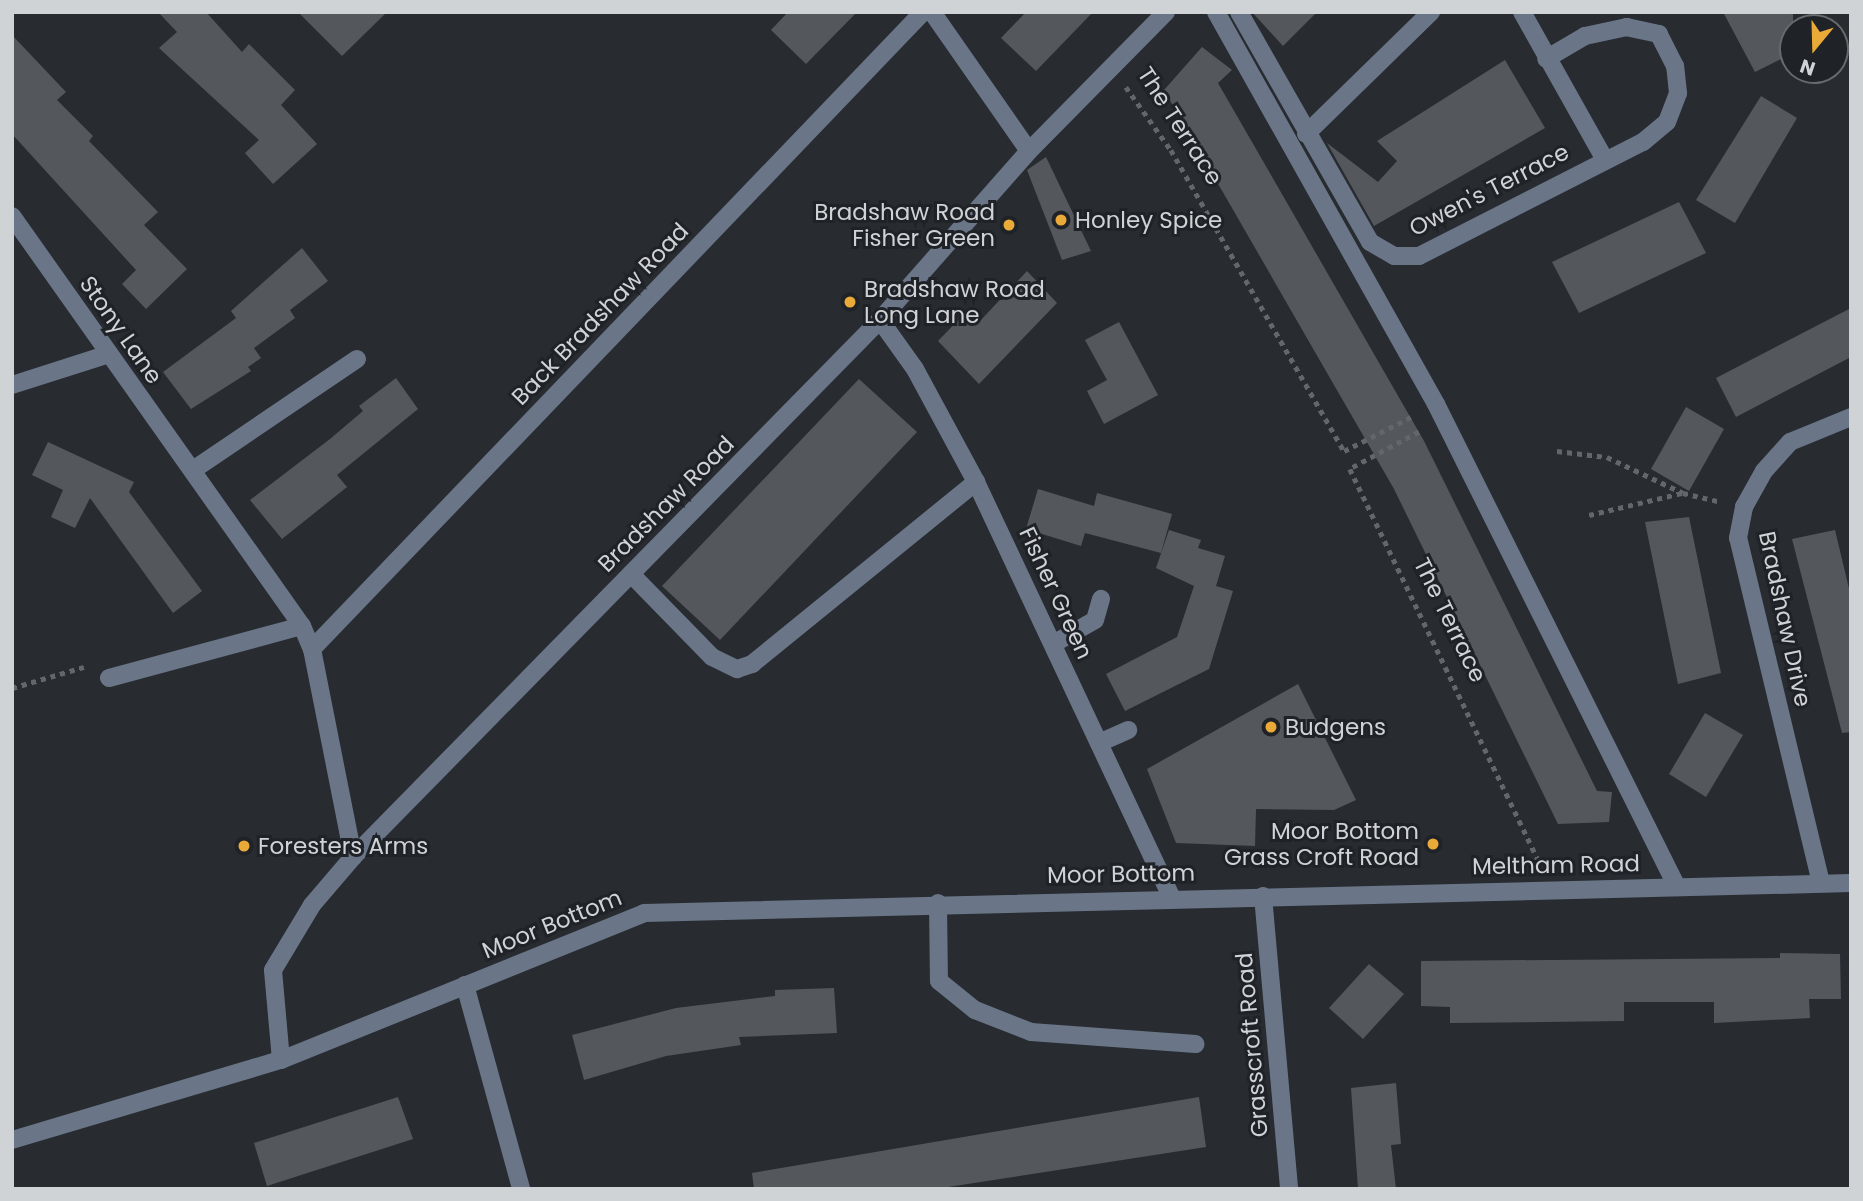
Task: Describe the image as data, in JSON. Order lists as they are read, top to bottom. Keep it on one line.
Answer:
{"streets":{"street":["Owen's Terrace","Back Bradshaw Road","Stony Lane","Bradshaw Road","Fisher Green","Bradshaw Drive","Meltham Road","Moor Bottom","Grasscroft Road"],"path":["The Terrace"]},"crossings":[["The Terrace","Bradshaw Road"],["The Terrace","Meltham Road"],["Back Bradshaw Road","Stony Lane"],["Stony Lane","Bradshaw Road"],["Bradshaw Road","Fisher Green"],["Bradshaw Road","Moor Bottom"],["Fisher Green","Moor Bottom"],["Bradshaw Drive","Meltham Road"],["Meltham Road","Moor Bottom"],["Meltham Road","Grasscroft Road"],["Moor Bottom","Grasscroft Road"]],"places":["Honley Spice","Bradshaw Road Fisher Green","Bradshaw Road Long Lane","Budgens","Moor Bottom Grass Croft Road","Foresters Arms"],"north":"bottom"}
